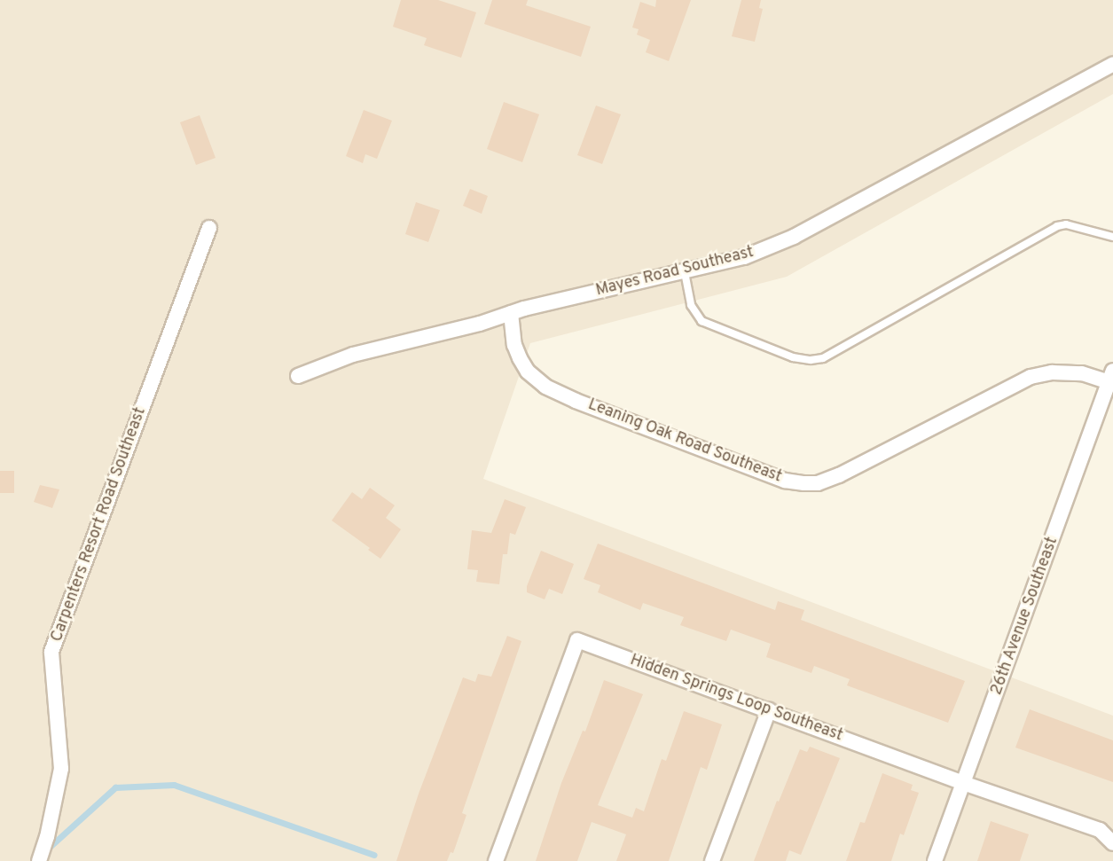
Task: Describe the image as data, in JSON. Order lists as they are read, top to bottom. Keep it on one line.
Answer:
{"streets":{"street":["Mayes Road Southeast","Leaning Oak Road Southeast","Carpenters Resort Road Southeast","26th Avenue Southeast","Hidden Springs Loop Southeast"]},"crossings":[["Mayes Road Southeast","Leaning Oak Road Southeast"],["Leaning Oak Road Southeast","26th Avenue Southeast"],["26th Avenue Southeast","Hidden Springs Loop Southeast"]]}
